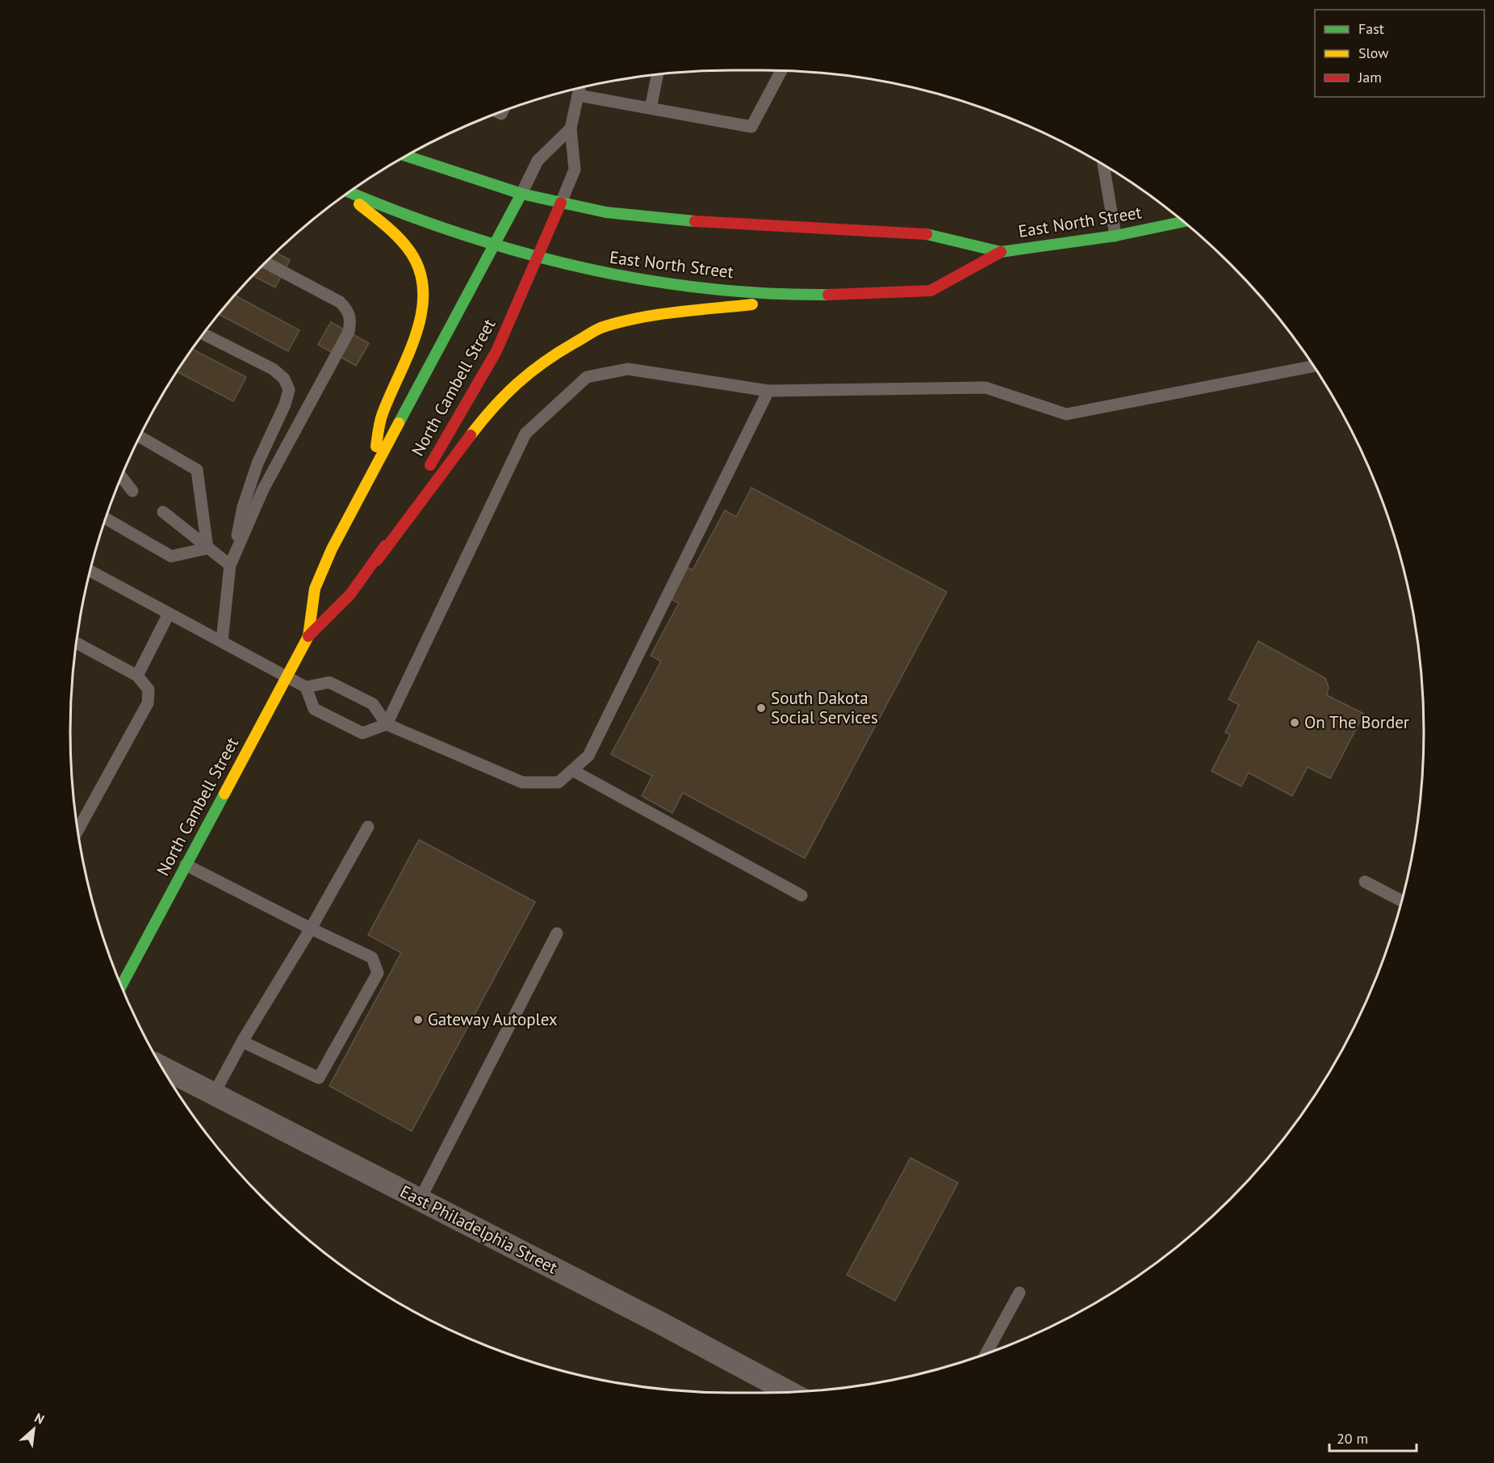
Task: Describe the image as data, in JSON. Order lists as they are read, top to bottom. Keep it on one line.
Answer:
{"streets":{"main road":["East North Street","North Cambell Street"],"street":["East Philadelphia Street"]},"crossings":[["East North Street","North Cambell Street"]],"places":["South Dakota Social Services","On The Border","Gateway Autoplex"],"legend":["Fast","Slow","Jam"],"scale_bar":"20 m","north":"top right"}
